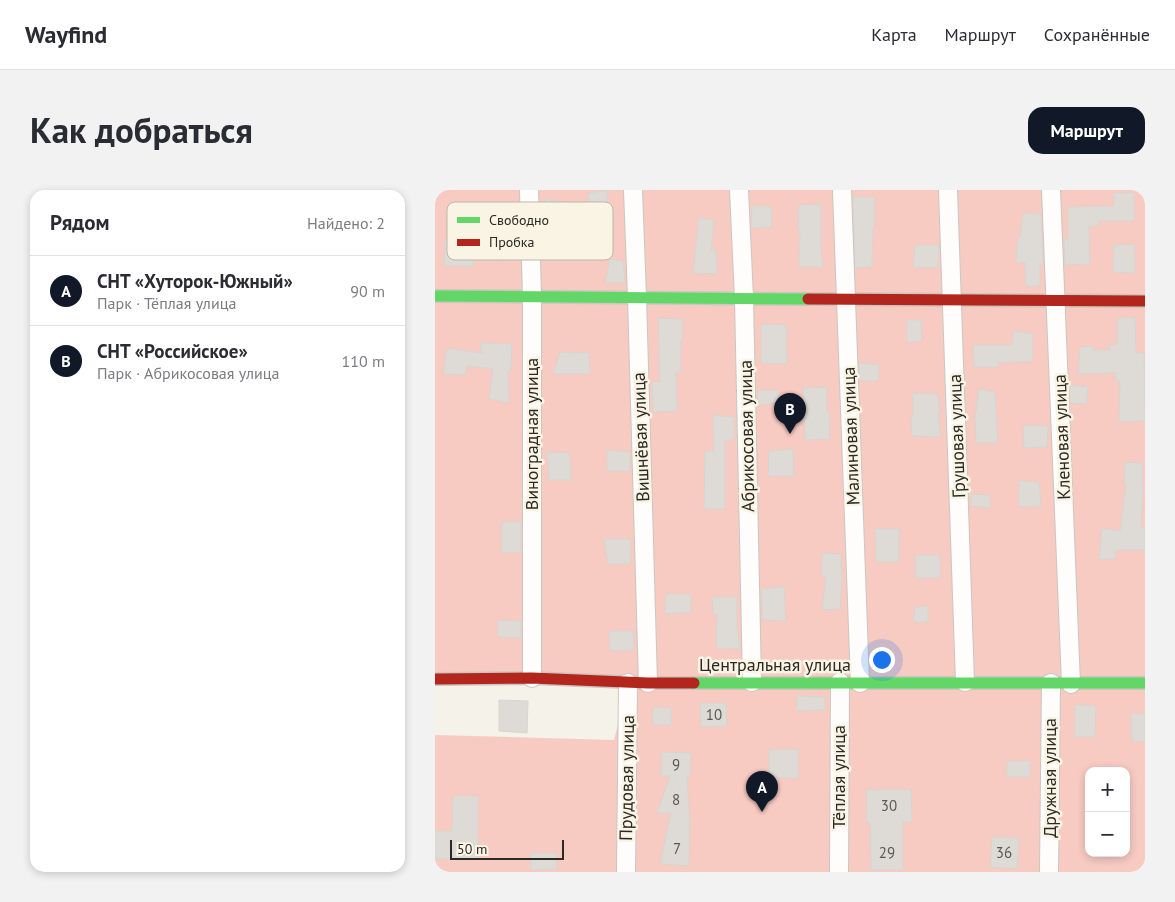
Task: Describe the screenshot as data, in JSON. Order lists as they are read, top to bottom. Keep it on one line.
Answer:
{"streets":{"street":["Виноградная улица","Абрикосовая улица","Малиновая улица","Грушовая улица","Вишнёвая улица","Кленовая улица","Центральная улица","Тёплая улица","Прудовая улица","Дружная улица"]},"crossings":[["Виноградная улица","Центральная улица"],["Абрикосовая улица","Центральная улица"],["Малиновая улица","Центральная улица"],["Грушовая улица","Центральная улица"],["Вишнёвая улица","Центральная улица"],["Кленовая улица","Центральная улица"],["Центральная улица","Тёплая улица"],["Центральная улица","Прудовая улица"],["Центральная улица","Дружная улица"]],"house_numbers":["10","9","8","30","7","29","36"],"legend":["Свободно","Пробка"],"scale_bar":"50 m","page":{"header":"Wayfind","nav":["Карта","Маршрут","Сохранённые"],"title":"Как добраться","buttons":"Маршрут","heading":["Рядом","Найдено: 2"],"list":[{"mark":"A","name":"СНТ «Хуторок-Южный»","note":"Парк · Тёплая улица","value":"90 m"},{"mark":"B","name":"СНТ «Российское»","note":"Парк · Абрикосовая улица","value":"110 m"}],"pins":["B","A"],"map_buttons":["+","−"],"scale":"50 m"}}
